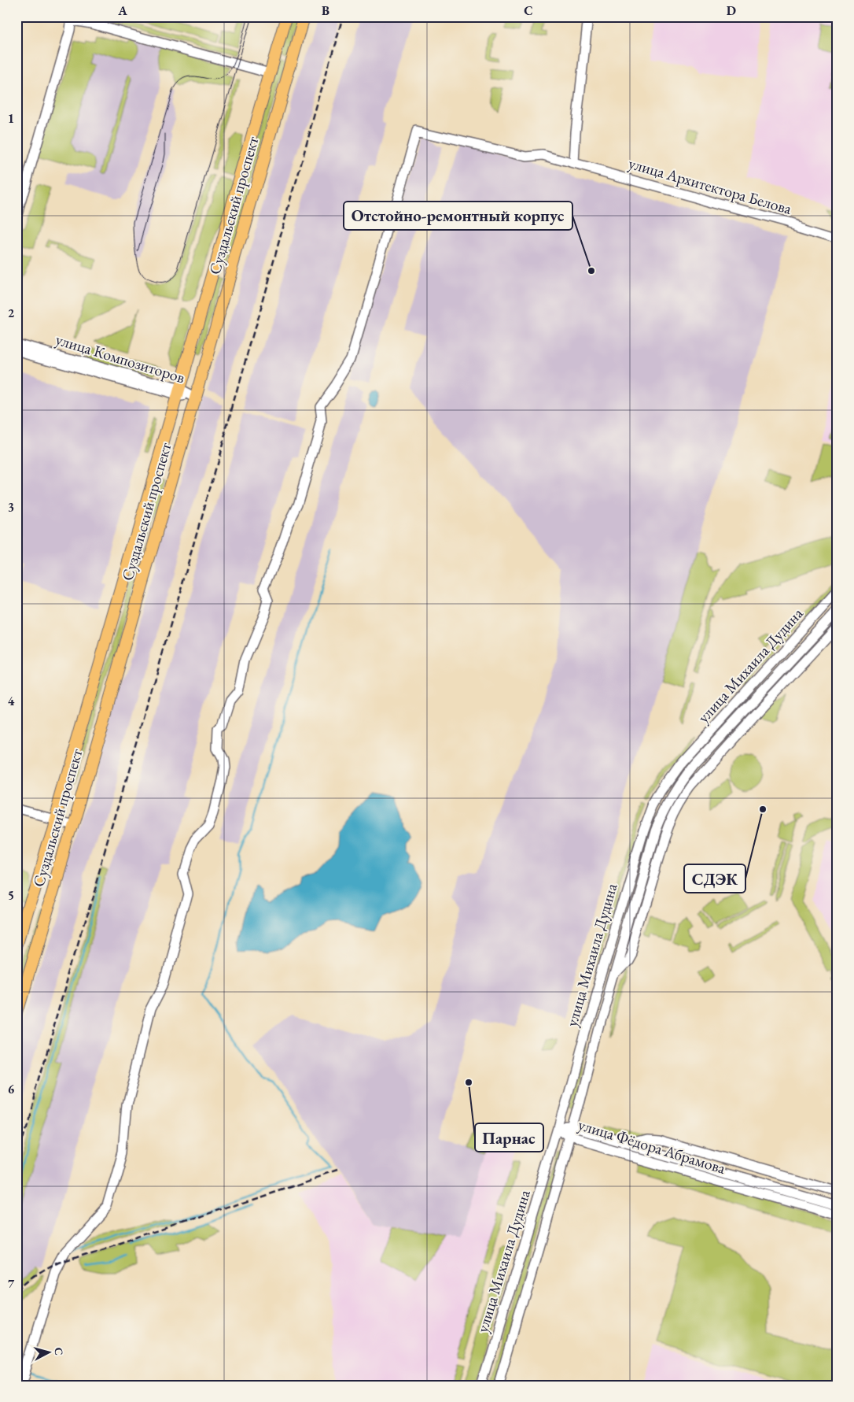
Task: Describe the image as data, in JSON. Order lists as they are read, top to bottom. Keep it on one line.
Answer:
{"streets":{"main road":["Суздальский проспект"],"street":["улица Архитектора Белова","улица Композиторов","улица Михаила Дудина","улица Фёдора Абрамова"]},"crossings":[["Суздальский проспект","улица Композиторов"],["улица Михаила Дудина","улица Фёдора Абрамова"]],"places":["Отстойно-ремонтный корпус","СДЭК","Парнас"],"north":"right","grid":{"columns":["A","B","C","D"],"rows":["1","2","3","4","5","6","7"]}}
